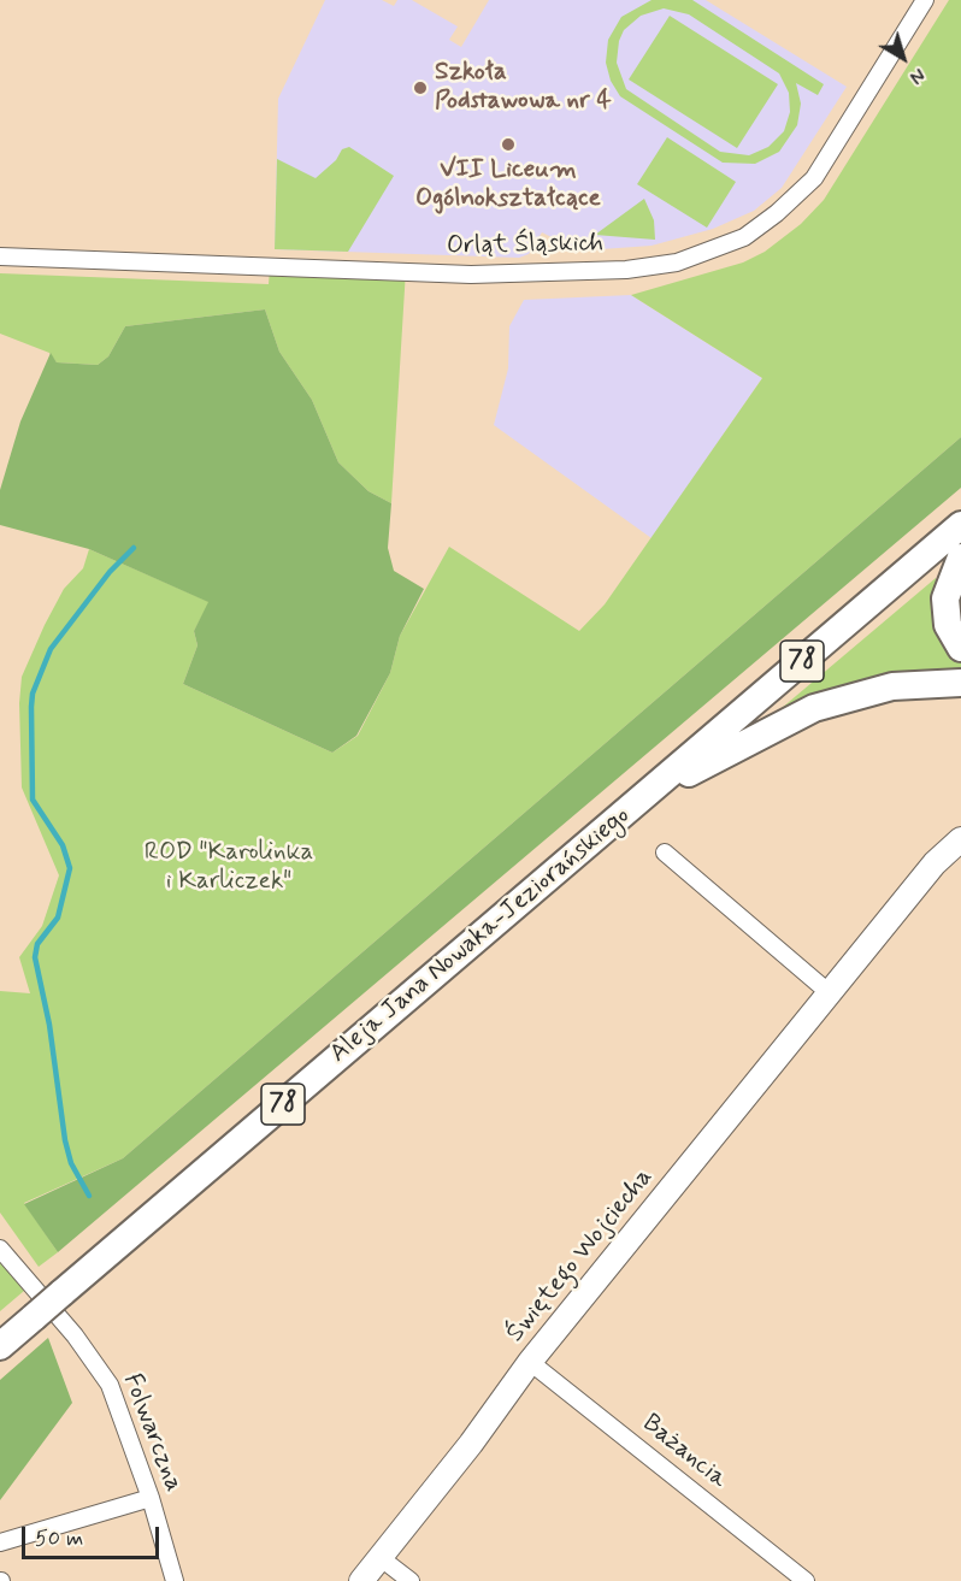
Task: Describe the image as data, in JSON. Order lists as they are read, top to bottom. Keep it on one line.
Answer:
{"streets":{"main road":["78","Aleja Jana Nowaka-Jeziorańskiego"],"street":["Orląt Śląskich","Świętego Wojciecha","Folwarczna","Bażancia"]},"crossings":[["Świętego Wojciecha","Bażancia"]],"parks":["ROD \"Karolinka i Karliczek\""],"places":["Szkoła Podstawowa nr 4","VII Liceum Ogólnokształcące"],"scale_bar":"50 m","north":"bottom right"}
